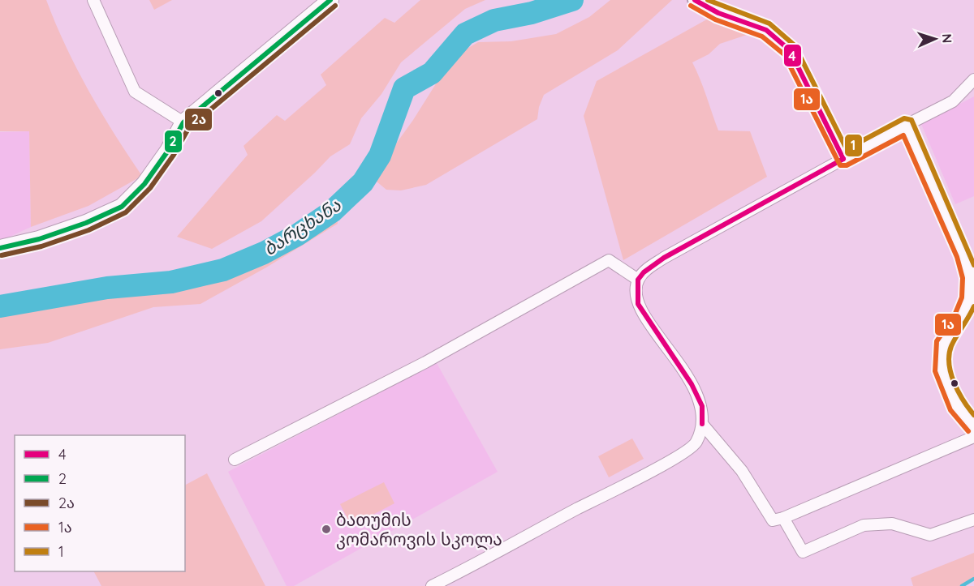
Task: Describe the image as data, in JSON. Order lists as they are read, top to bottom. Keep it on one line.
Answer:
{"water":["ბარცხანა"],"places":["ბათუმის კომაროვის სკოლა"],"lines":["transit line 4","transit line 2","transit line 1","transit line 2ა","transit line 1ა"],"legend":["4","2","2ა","1ა","1"],"north":"right"}
